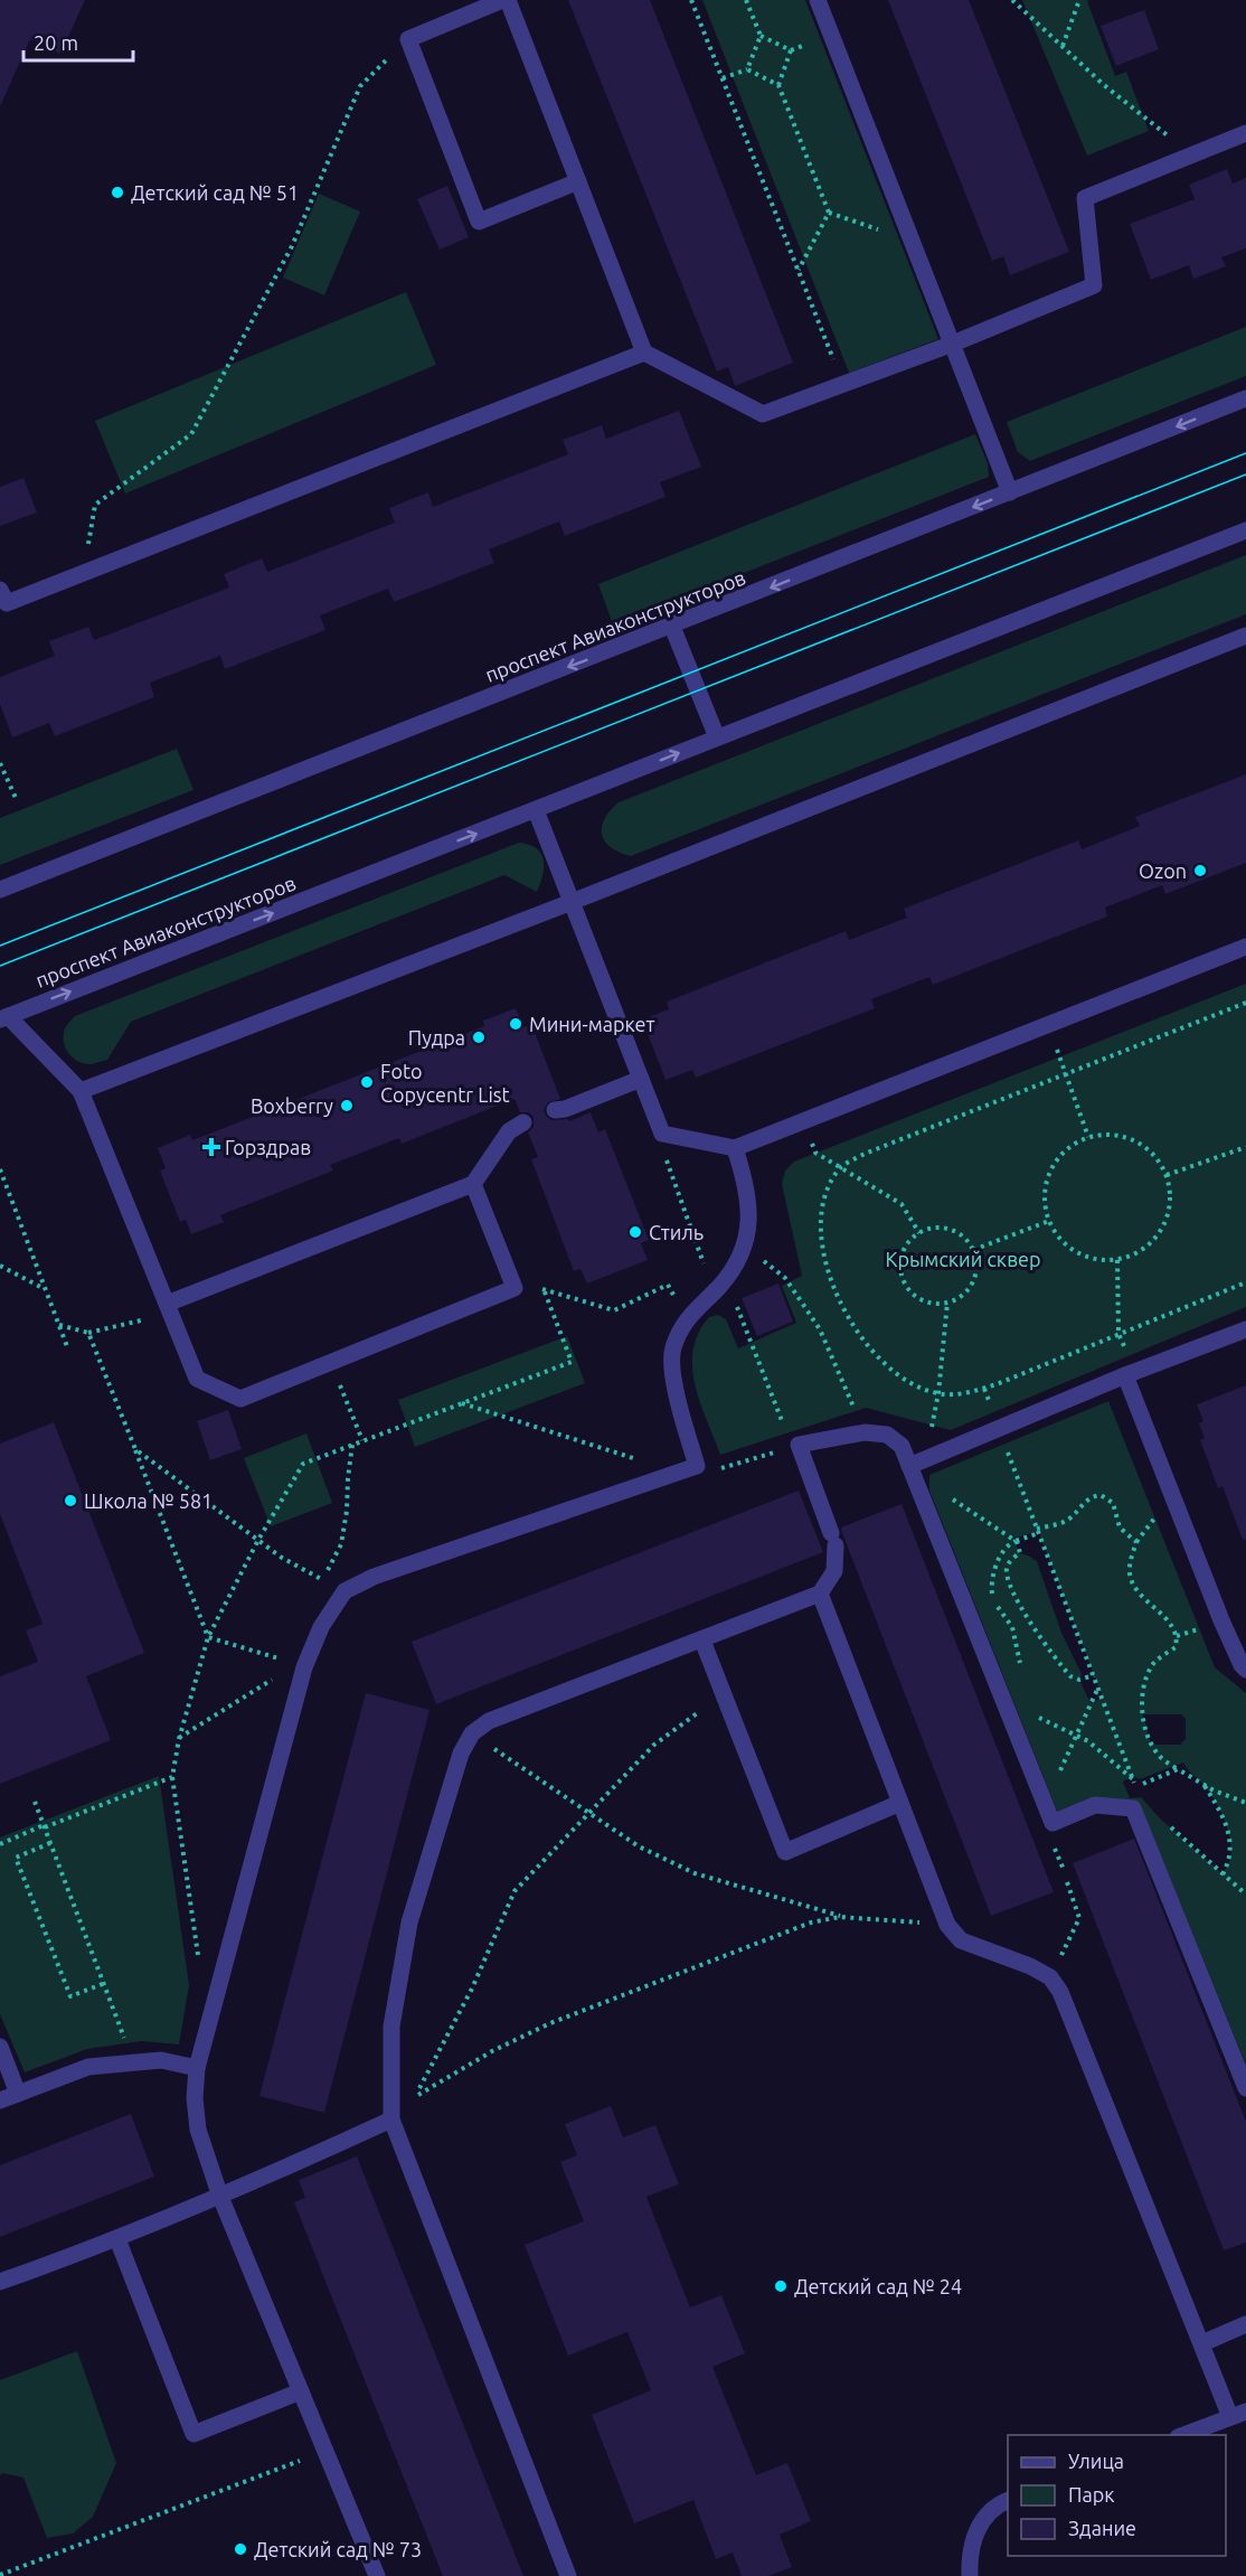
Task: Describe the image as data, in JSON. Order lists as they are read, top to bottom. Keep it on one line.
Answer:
{"streets":{"street":["проспект Авиаконструкторов"]},"parks":["Крымский сквер"],"places":{"other":["Детский сад № 51","Ozon","Мини-маркет","Пудра","Foto Copycentr List","Boxberry","Стиль","Школа № 581","Детский сад № 24","Детский сад № 73"],"health":["Горздрав"]},"legend":["Улица","Парк","Здание"],"scale_bar":"20 m"}
